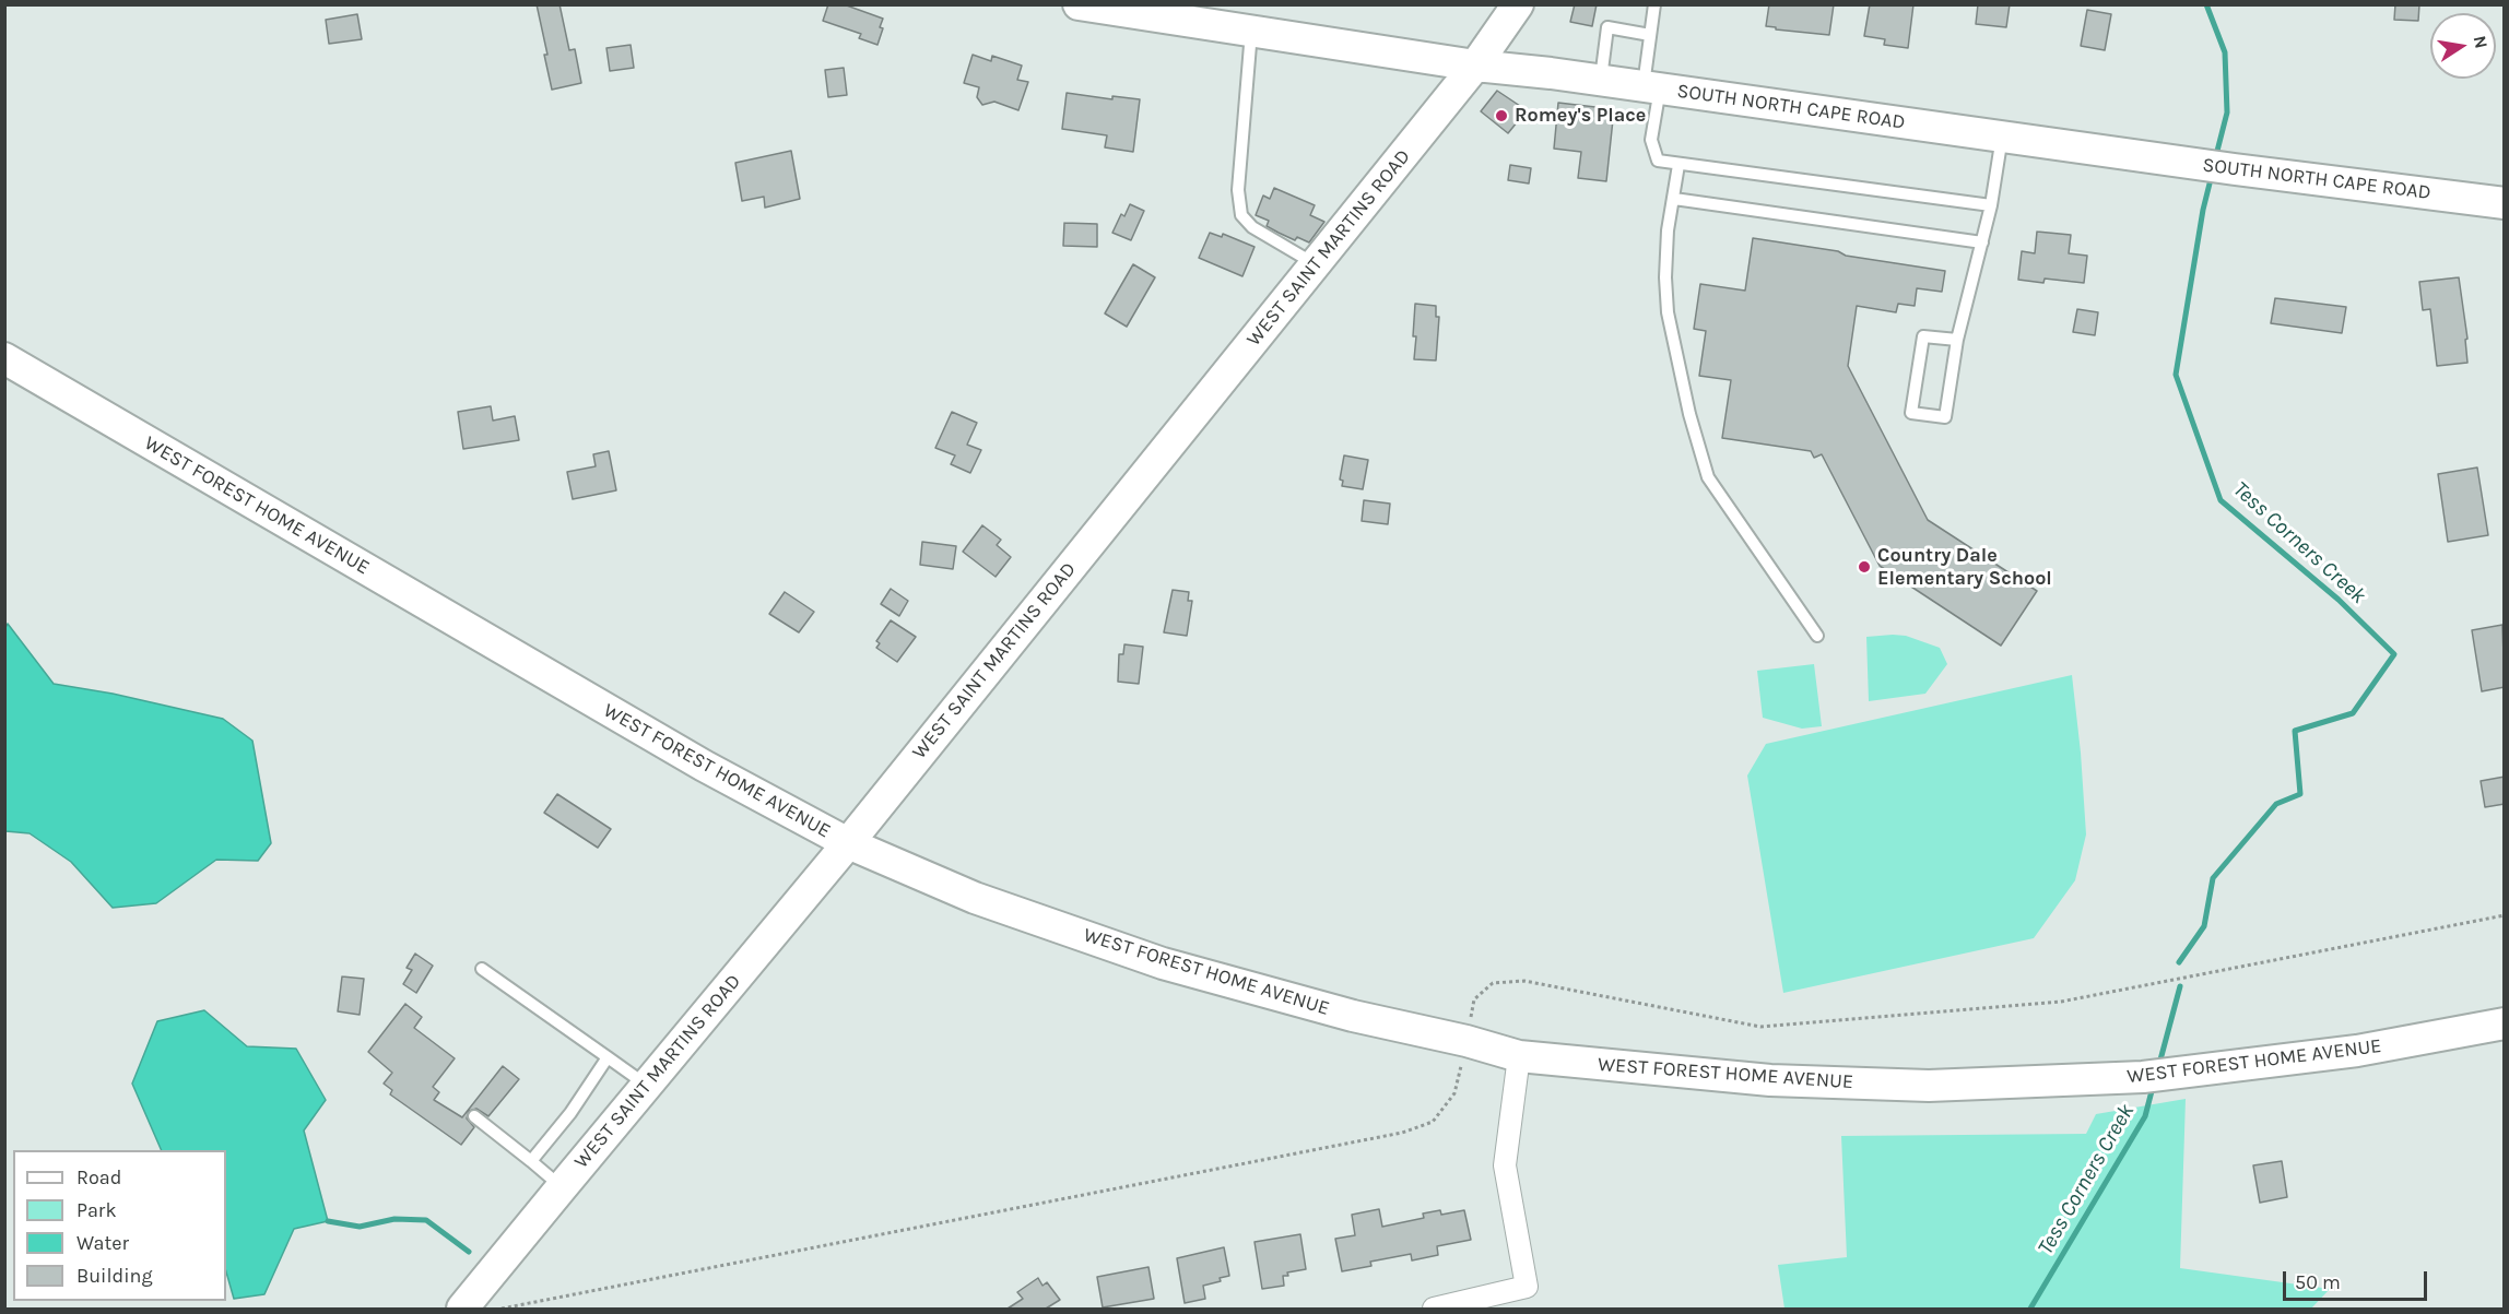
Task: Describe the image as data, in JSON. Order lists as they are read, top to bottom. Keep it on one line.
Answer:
{"streets":{"street":["SOUTH NORTH CAPE ROAD","WEST SAINT MARTINS ROAD","WEST FOREST HOME AVENUE"]},"crossings":[["SOUTH NORTH CAPE ROAD","WEST SAINT MARTINS ROAD"],["WEST SAINT MARTINS ROAD","WEST FOREST HOME AVENUE"]],"water":["Tess Corners Creek"],"places":["Romey's Place","Country Dale Elementary School"],"legend":["Road","Park","Water","Building"],"scale_bar":"50 m","north":"right"}
